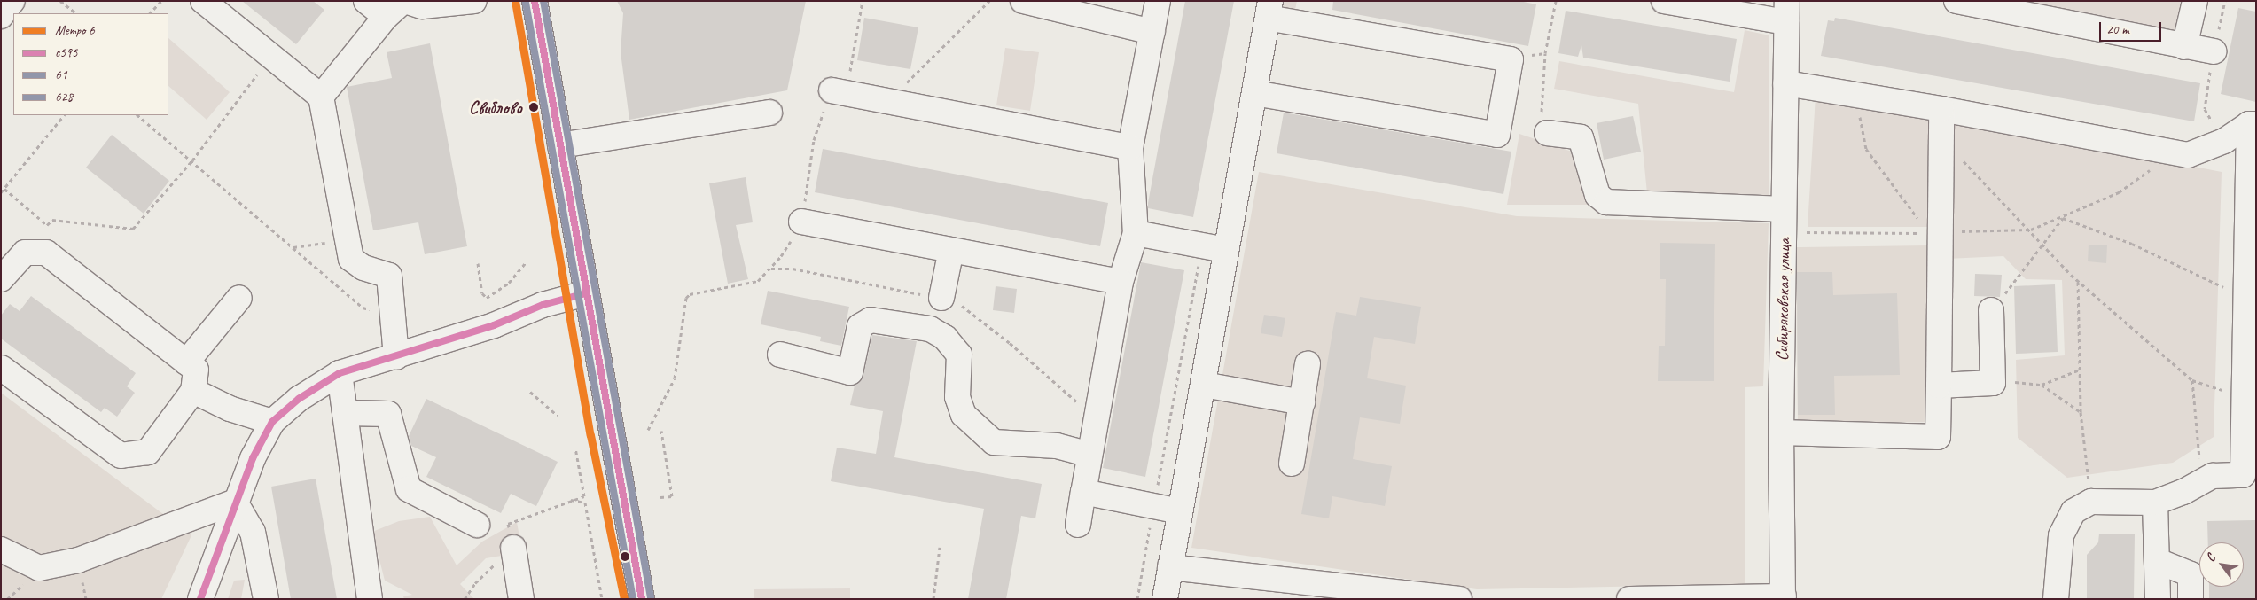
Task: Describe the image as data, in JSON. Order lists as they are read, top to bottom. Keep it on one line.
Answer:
{"streets":{"street":["Сибиряковская улица"]},"places":["Свиблово"],"lines":["metro line 6","transit line с595","transit line 628","transit line 61"],"legend":["Метро 6","с595","61","628"],"scale_bar":"20 m","north":"top left"}
